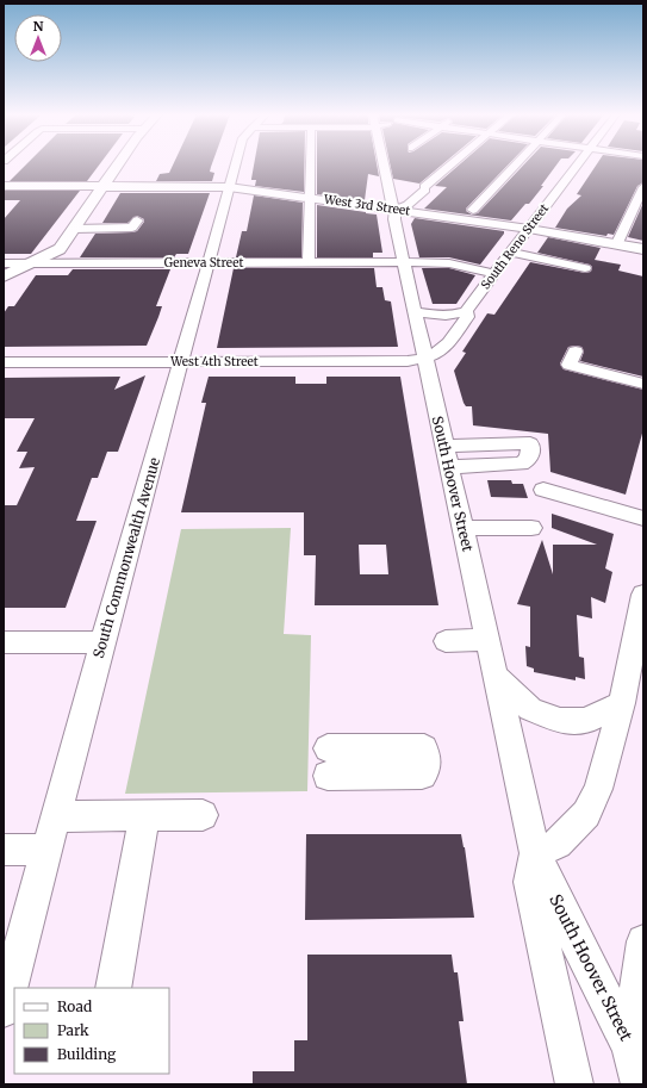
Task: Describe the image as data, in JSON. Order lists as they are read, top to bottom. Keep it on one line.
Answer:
{"streets":{"main road":["West 3rd Street"],"street":["South Reno Street","Geneva Street","West 4th Street","South Hoover Street","South Commonwealth Avenue"]},"crossings":[["West 3rd Street","South Reno Street"],["West 3rd Street","South Hoover Street"],["West 3rd Street","South Commonwealth Avenue"],["South Reno Street","Geneva Street"],["South Reno Street","West 4th Street"],["South Reno Street","South Hoover Street"],["Geneva Street","South Hoover Street"],["Geneva Street","South Commonwealth Avenue"],["West 4th Street","South Hoover Street"],["West 4th Street","South Commonwealth Avenue"]],"legend":["Road","Park","Building"],"north":"top"}
